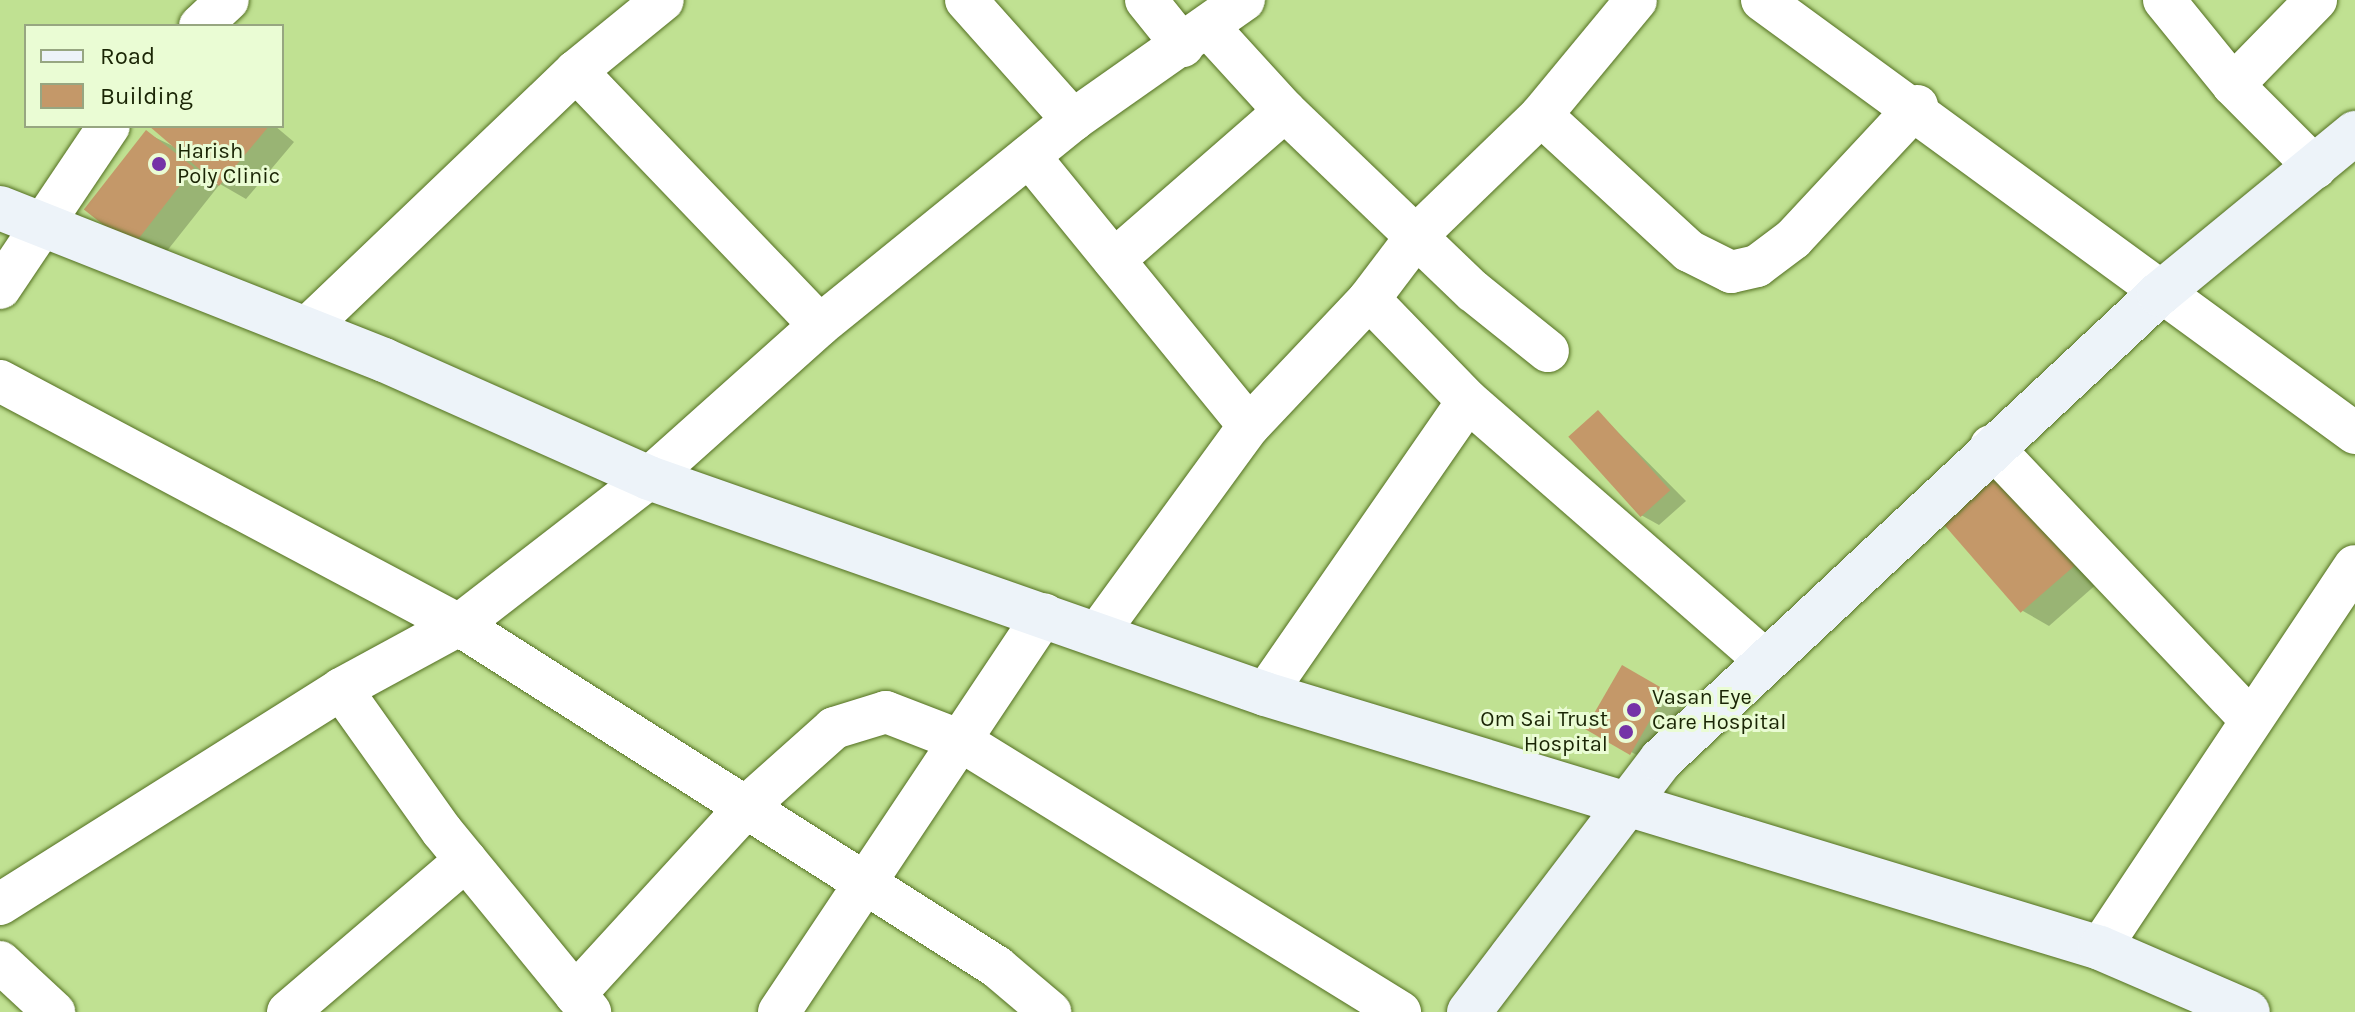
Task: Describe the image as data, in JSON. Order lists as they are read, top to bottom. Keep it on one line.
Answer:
{"places":["Harish Poly Clinic","Vasan Eye Care Hospital","Om Sai Trust Hospital"],"legend":["Road","Building"]}
